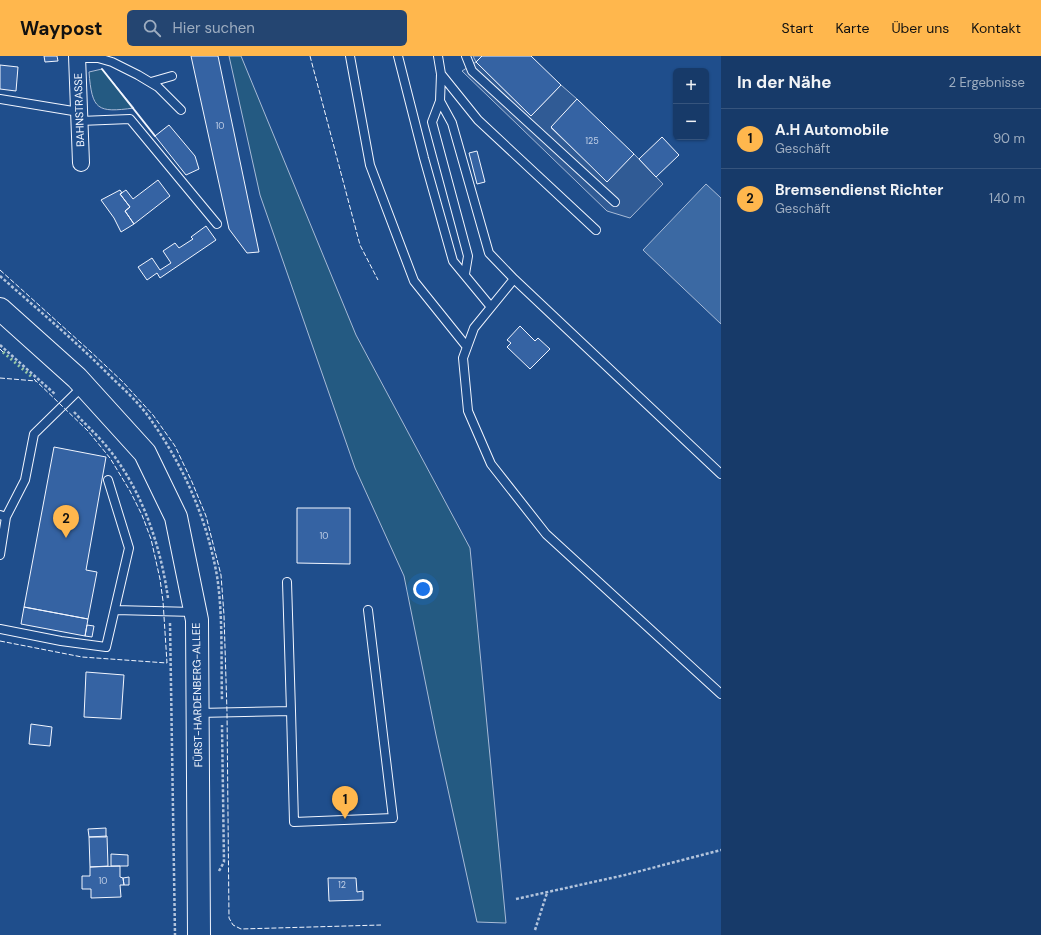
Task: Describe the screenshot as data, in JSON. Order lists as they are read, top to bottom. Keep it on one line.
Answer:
{"streets":{"street":["BAHNSTRASSE","FÜRST-HARDENBERG-ALLEE"]},"house_numbers":["10","125","10","10","12"],"page":{"header":"Waypost","search":"Hier suchen","nav":["Start","Karte","Über uns","Kontakt"],"heading":["In der Nähe","2 Ergebnisse"],"map_buttons":["+","−"],"list":[{"mark":"1","name":"A.H Automobile","note":"Geschäft","value":"90 m"},{"mark":"2","name":"Bremsendienst Richter","note":"Geschäft","value":"140 m"}],"pins":["2","1"]}}
